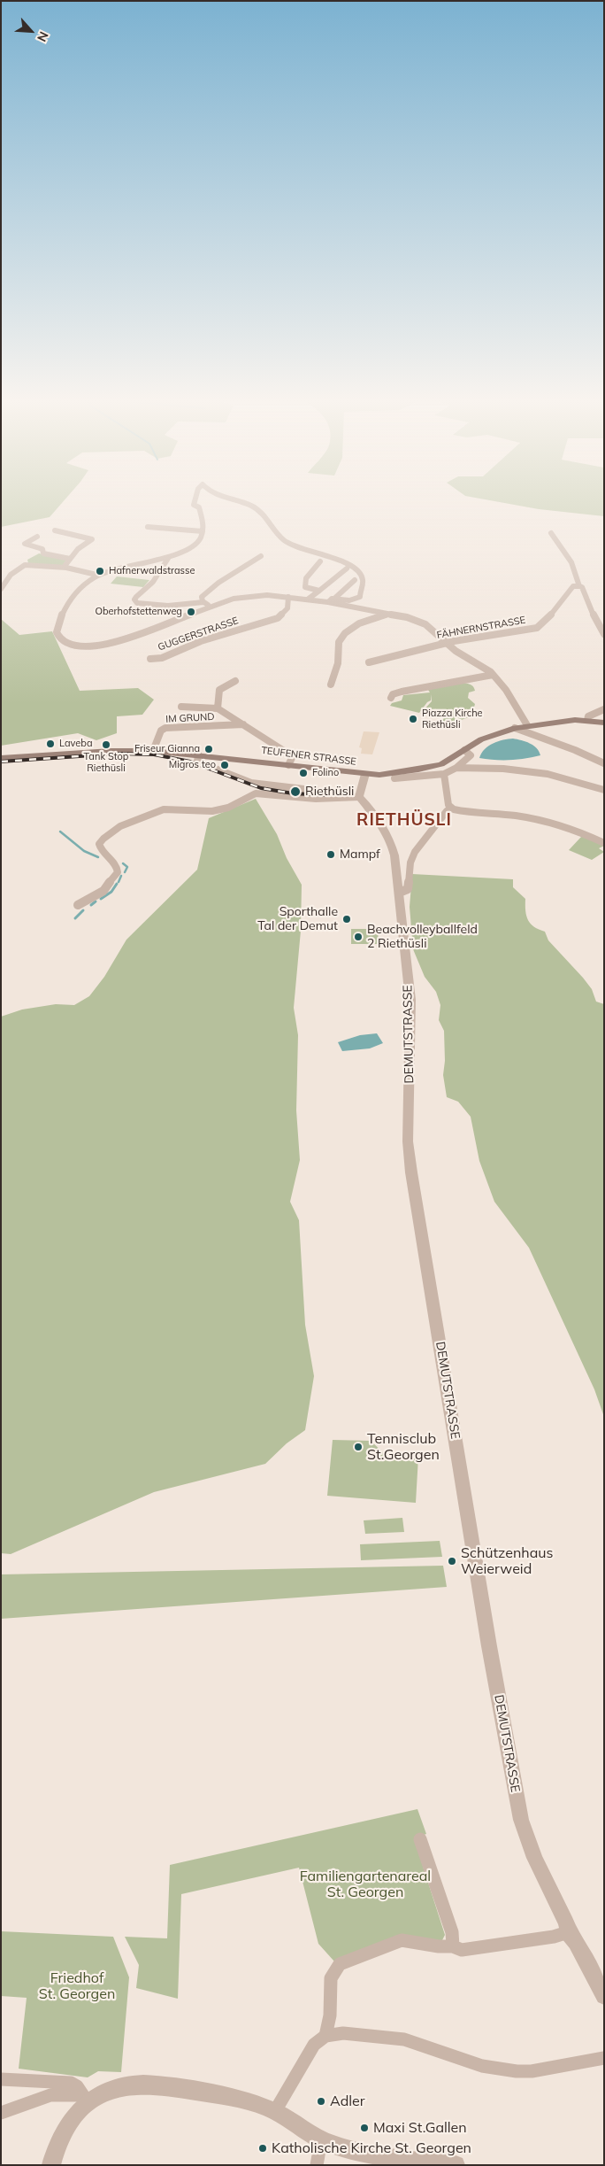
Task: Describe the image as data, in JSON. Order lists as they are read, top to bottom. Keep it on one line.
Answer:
{"streets":{"main road":["TEUFENER STRASSE"],"street":["FÄHNERNSTRASSE","GUGGERSTRASSE","IM GRUND","DEMUTSTRASSE"]},"crossings":[["IM GRUND","TEUFENER STRASSE"]],"districts":["RIETHÜSLI"],"parks":["Familiengartenareal St. Georgen","Friedhof St. Georgen"],"places":["Hafnerwaldstrasse","Oberhofstettenweg","Piazza Kirche Riethüsli","Laveba","Tank Stop Riethüsli","Friseur Gianna","Migros teo","Folino","Riethüsli","Mampf","Sporthalle Tal der Demut","Beachvolleyballfeld 2 Riethüsli","Tennisclub St.Georgen","Schützenhaus Weierweid","Adler","Maxi St.Gallen","Katholische Kirche St. Georgen"],"north":"bottom right"}
